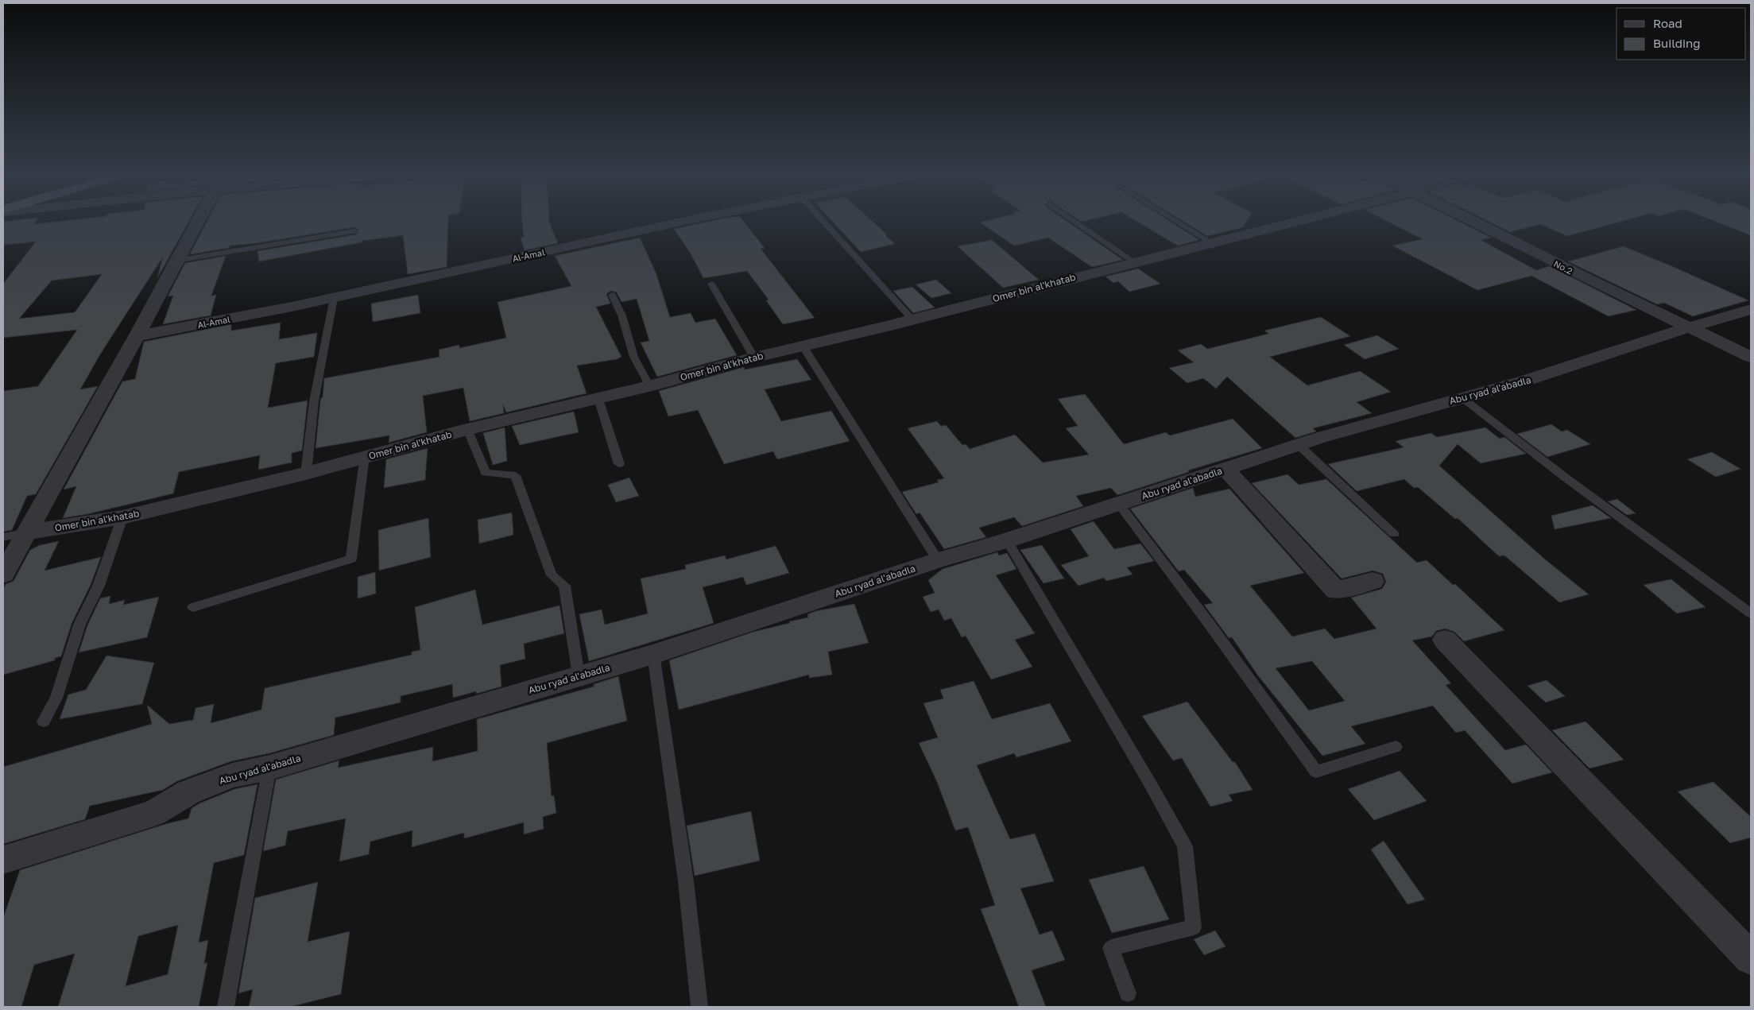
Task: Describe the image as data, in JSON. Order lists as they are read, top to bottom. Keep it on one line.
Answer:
{"streets":{"street":["Al-Amal","No.2","Omer bin al'khatab","Abu ryad al'abadla"]},"crossings":[["No.2","Abu ryad al'abadla"]],"legend":["Road","Building"]}
